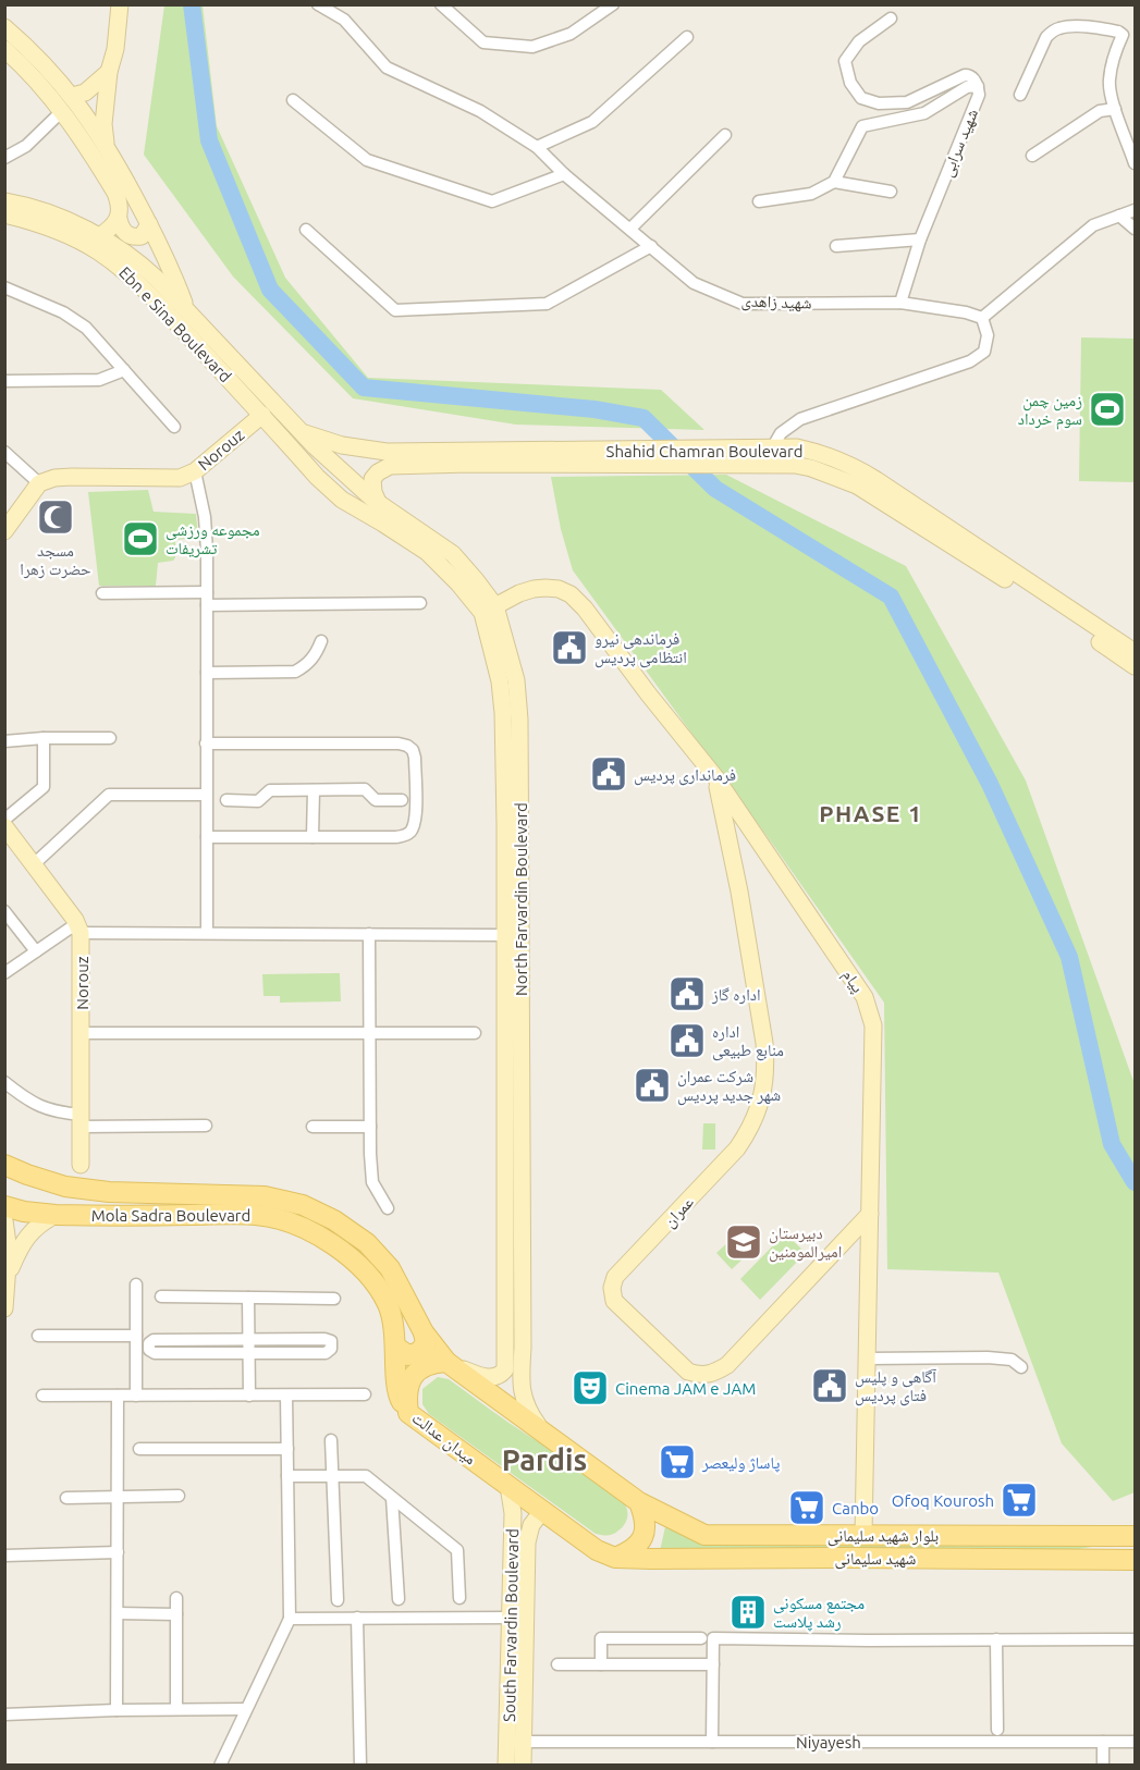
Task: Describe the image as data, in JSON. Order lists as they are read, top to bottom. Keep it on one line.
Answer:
{"streets":{"main road":["Ebn e Sina Boulevard","Norouz","Shahid Chamran Boulevard","North Farvardin Boulevard","پیام","عمران","Mola Sadra Boulevard","میدان عدالت","بلوار شهید سلیمانی","شهید سلیمانی","South Farvardin Boulevard"],"street":["شهید سرابی","شهید زاهدی","Niyayesh"]},"crossings":[["شهید سرابی","شهید زاهدی"],["Ebn e Sina Boulevard","Norouz"],["Ebn e Sina Boulevard","Shahid Chamran Boulevard"],["Ebn e Sina Boulevard","North Farvardin Boulevard"],["Shahid Chamran Boulevard","North Farvardin Boulevard"],["North Farvardin Boulevard","پیام"],["North Farvardin Boulevard","Mola Sadra Boulevard"],["North Farvardin Boulevard","میدان عدالت"],["پیام","عمران"],["پیام","بلوار شهید سلیمانی"],["Mola Sadra Boulevard","میدان عدالت"],["میدان عدالت","شهید سلیمانی"],["میدان عدالت","South Farvardin Boulevard"],["South Farvardin Boulevard","Niyayesh"]],"districts":["PHASE 1","Pardis"],"places":{"sports":["زمین چمن سوم خرداد","مجموعه ورزشی تشریفات"],"mosque":["مسجد حضرت زهرا"],"public building":["فرماندهی نیرو انتظامی پردیس","فرمانداری پردیس","اداره گاز","اداره منابع طبیعی","شرکت عمران شهر جدید پردیس","آگاهی و پلیس فتای پردیس"],"school or university":["دبیرستان امیرالمومنین"],"theatre":["Cinema JAM e JAM"],"supermarket":["پاساژ ولیعصر","Ofoq Kourosh","Canbo"],"building":["مجتمع مسکونی رشد پلاست"]}}
